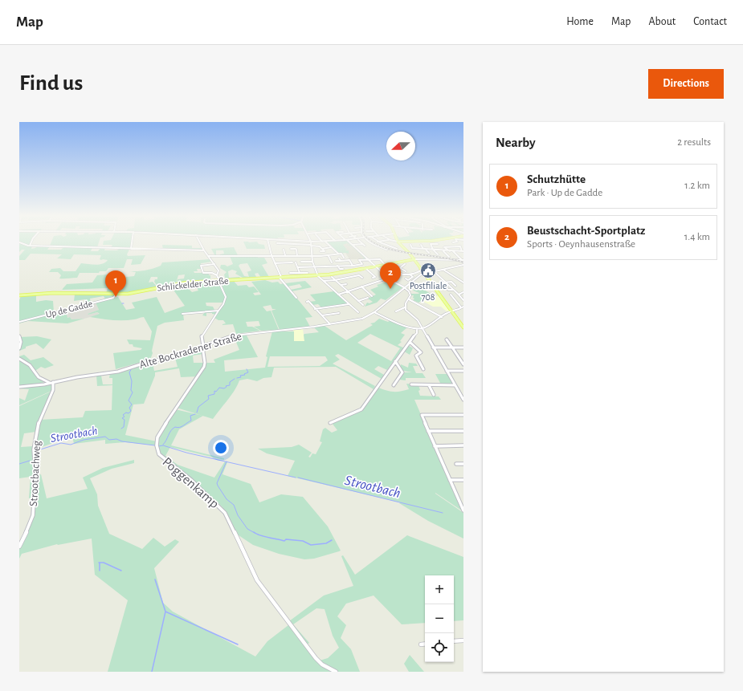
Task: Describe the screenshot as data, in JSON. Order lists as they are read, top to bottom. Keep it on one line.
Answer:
{"streets":{"main road":["Schlickelder Straße"],"street":["Up de Gadde","Alte Bockradener Straße","Strootbachweg","Poggenkamp"]},"crossings":[["Schlickelder Straße","Up de Gadde"],["Schlickelder Straße","Poggenkamp"],["Alte Bockradener Straße","Strootbachweg"],["Alte Bockradener Straße","Poggenkamp"]],"water":["Strootbach"],"places":{"public building":["Postfiliale 708"]},"north":"left","page":{"header":"Map","nav":["Home","Map","About","Contact"],"buttons":"Directions","title":"Find us","heading":["Nearby","2 results"],"list":[{"mark":"1","name":"Schutzhütte","note":"Park · Up de Gadde","value":"1.2 km"},{"mark":"2","name":"Beustschacht-Sportplatz","note":"Sports · Oeynhausenstraße","value":"1.4 km"}],"pins":["2","1"],"map_buttons":["+","−"]}}
